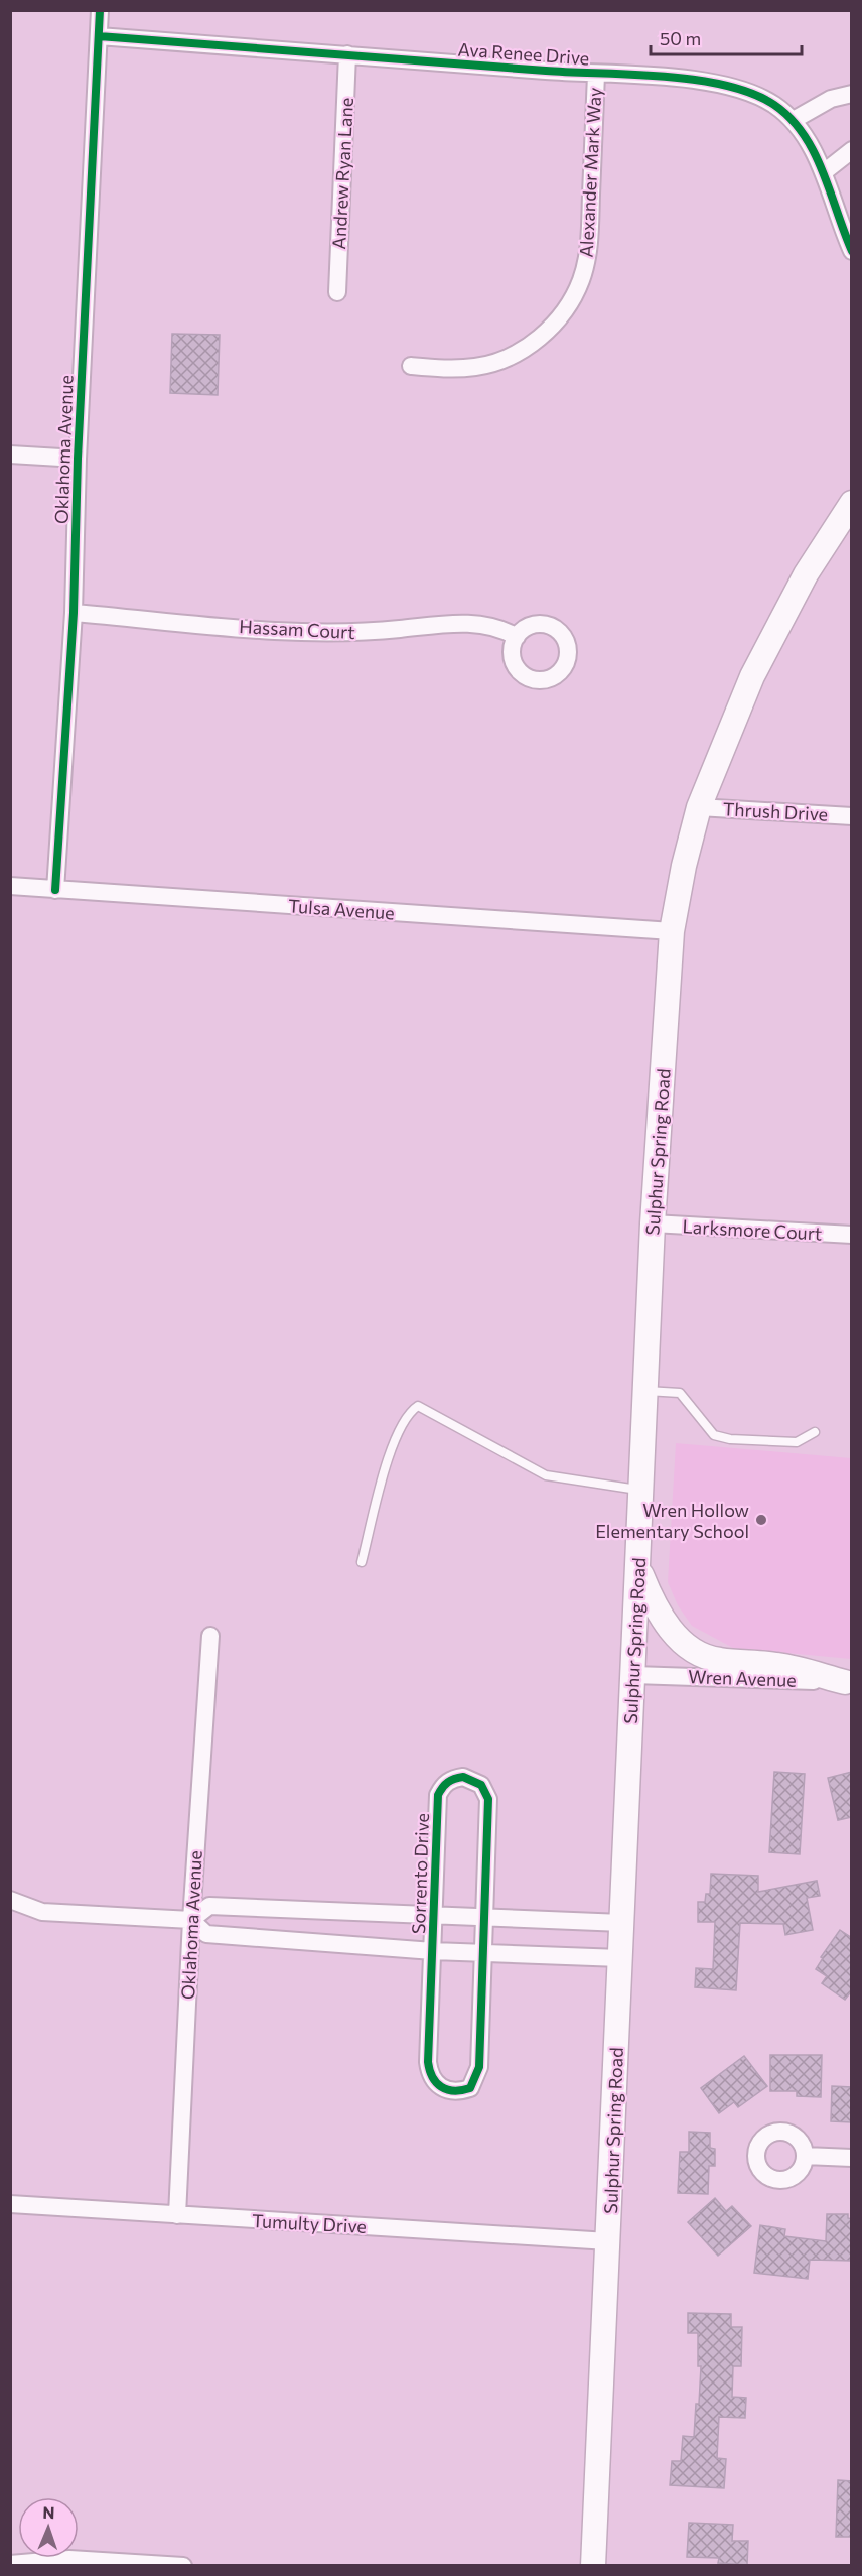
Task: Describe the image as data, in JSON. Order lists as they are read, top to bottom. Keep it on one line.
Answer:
{"streets":{"main road":["Sulphur Spring Road"],"street":["Ava Renee Drive","Alexander Mark Way","Andrew Ryan Lane","Oklahoma Avenue","Hassam Court","Thrush Drive","Tulsa Avenue","Larksmore Court","Wren Avenue","Sorrento Drive","Tumulty Drive"]},"crossings":[["Ava Renee Drive","Alexander Mark Way"],["Ava Renee Drive","Andrew Ryan Lane"],["Ava Renee Drive","Oklahoma Avenue"],["Oklahoma Avenue","Hassam Court"],["Oklahoma Avenue","Tulsa Avenue"],["Oklahoma Avenue","Sorrento Drive"],["Oklahoma Avenue","Tumulty Drive"],["Thrush Drive","Sulphur Spring Road"],["Tulsa Avenue","Sulphur Spring Road"],["Sulphur Spring Road","Larksmore Court"],["Sulphur Spring Road","Wren Avenue"],["Sulphur Spring Road","Sorrento Drive"],["Sulphur Spring Road","Tumulty Drive"]],"places":["Wren Hollow Elementary School"],"scale_bar":"50 m","north":"top"}
